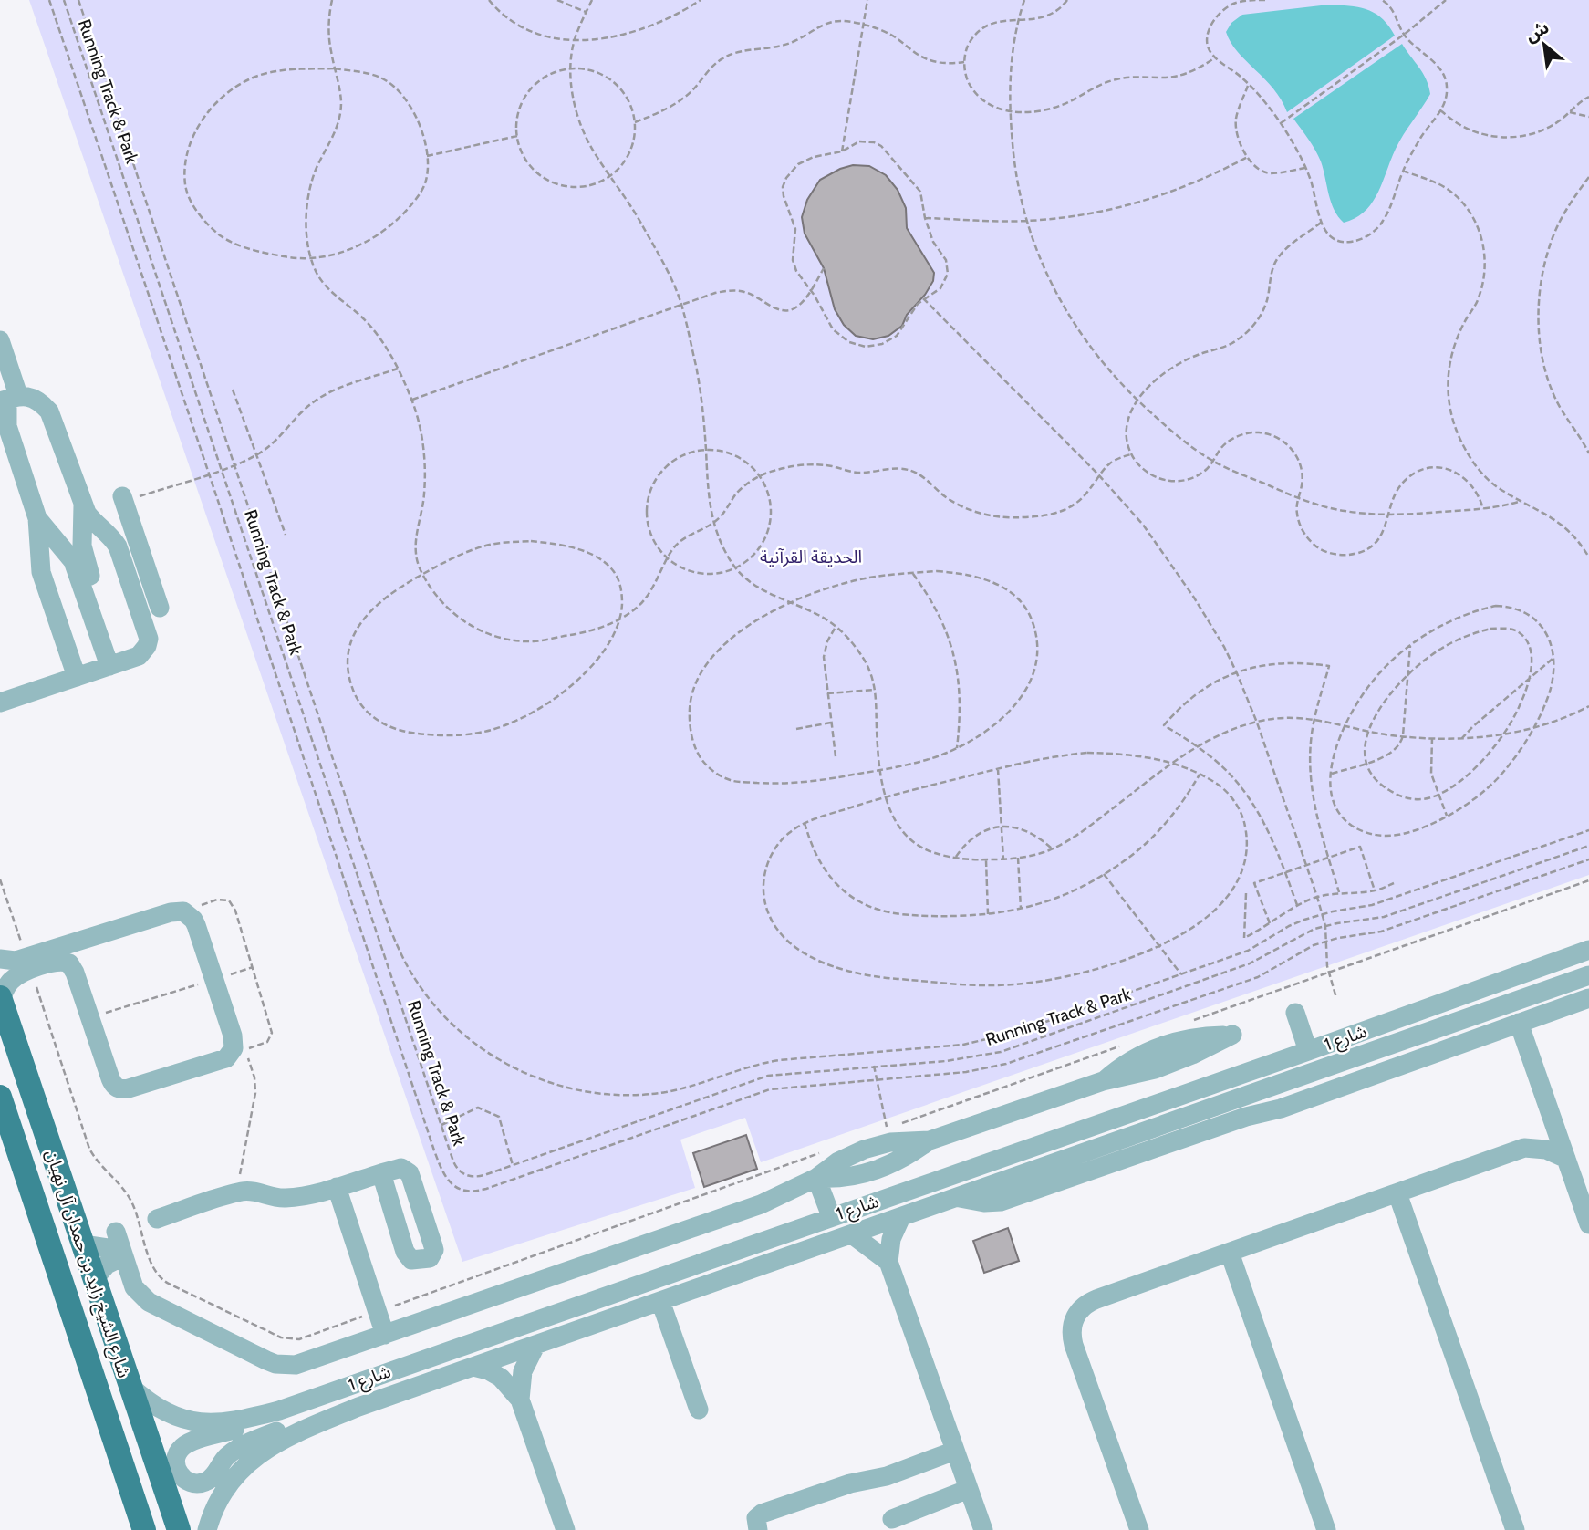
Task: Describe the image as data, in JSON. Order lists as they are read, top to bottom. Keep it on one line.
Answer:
{"streets":{"main road":["شارع الشيخ زايد بن حمدان آل نهيان"],"street":["شارع 1"],"path":["Running Track & Park"]},"crossings":[["شارع 1","شارع الشيخ زايد بن حمدان آل نهيان"]],"parks":["الحديقة القرآنية"],"north":"top left"}
